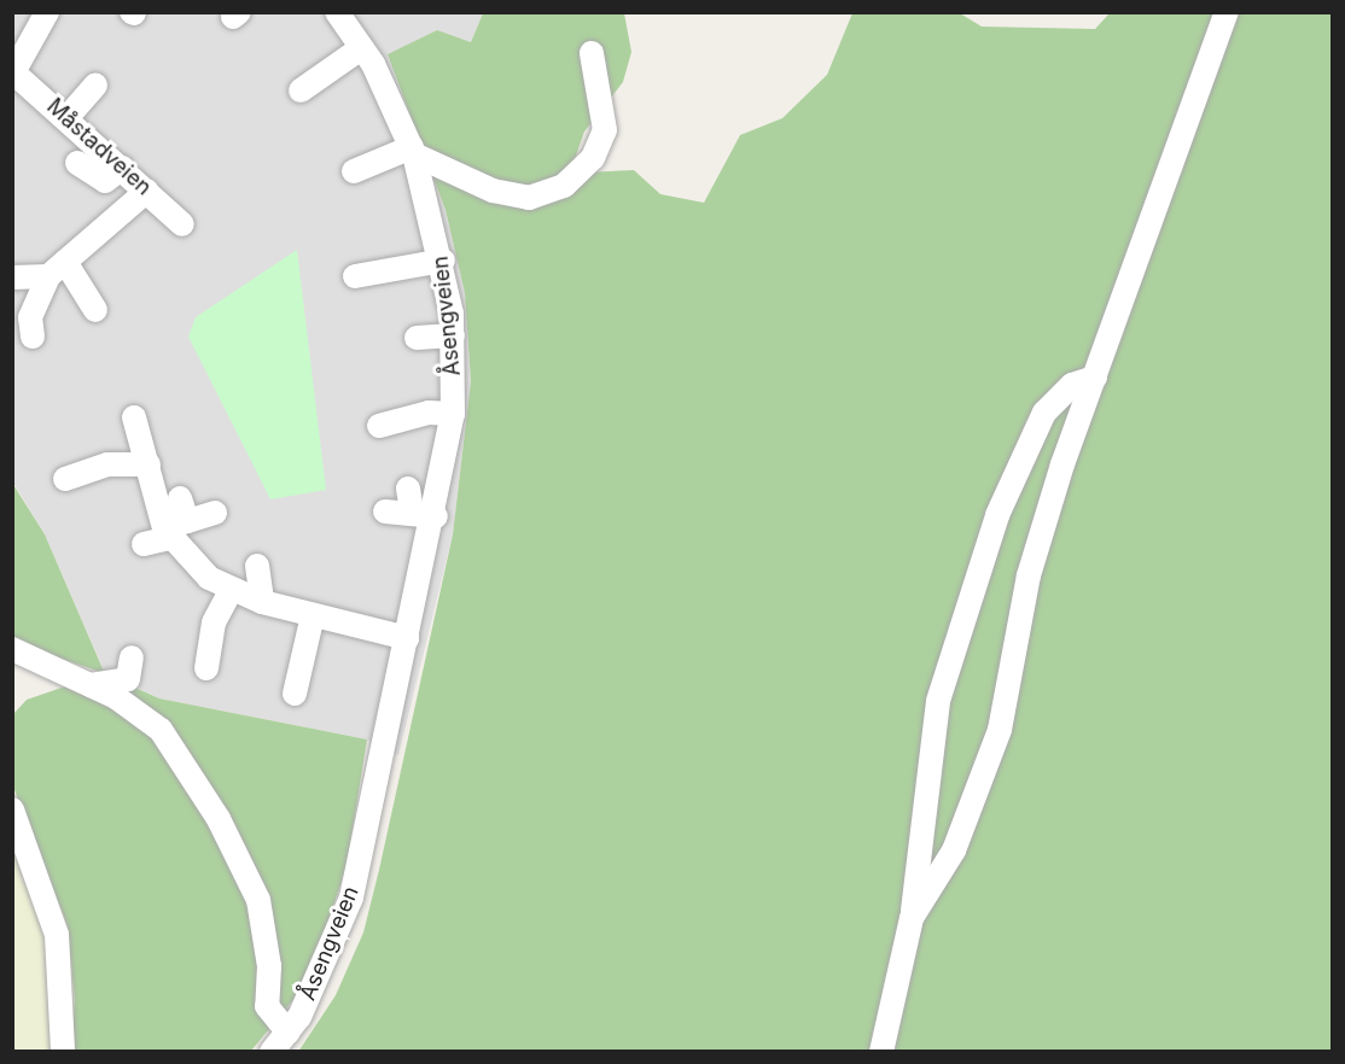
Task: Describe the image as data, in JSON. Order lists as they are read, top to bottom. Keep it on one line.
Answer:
{"streets":{"street":["Måstadveien","Åsengveien"]}}
